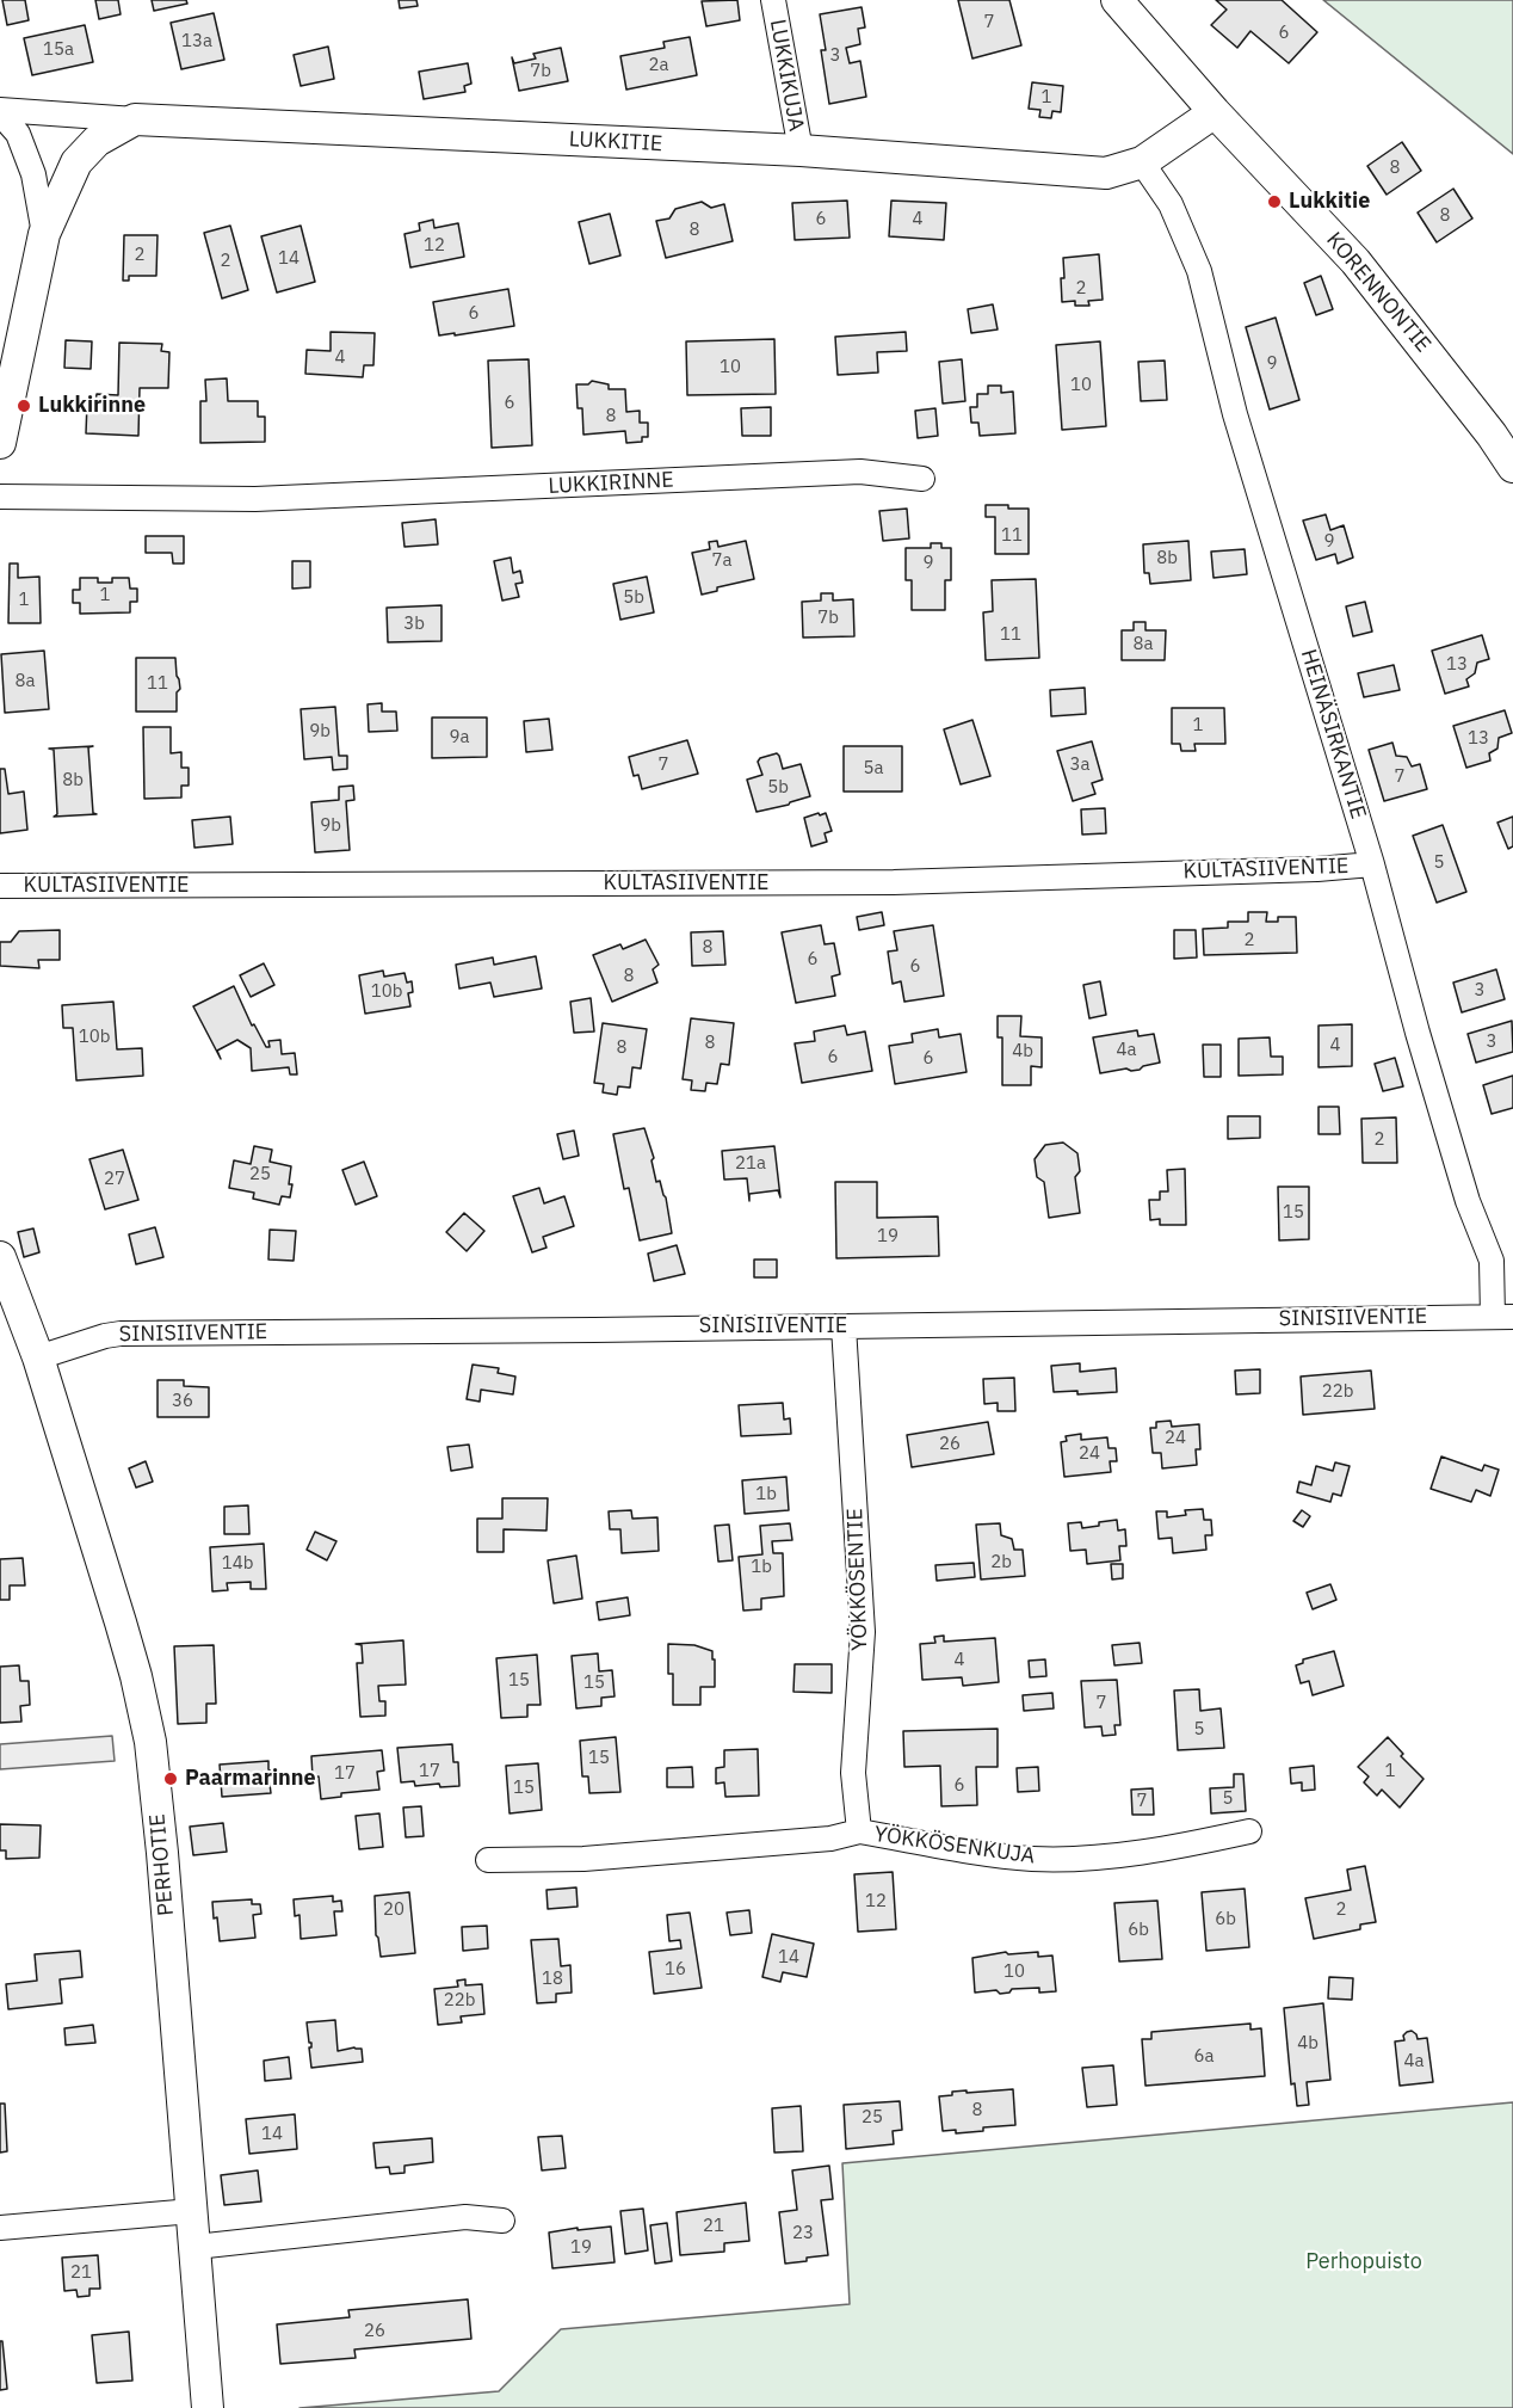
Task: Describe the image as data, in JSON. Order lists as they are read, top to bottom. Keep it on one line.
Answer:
{"streets":{"street":["LUKKIKUJA","LUKKITIE","KORENNONTIE","LUKKIRINNE","HEINÄSIRKANTIE","KULTASIIVENTIE","SINISIIVENTIE","YÖKKÖSENTIE","YÖKKÖSENKUJA","PERHOTIE"]},"crossings":[["LUKKIKUJA","LUKKITIE"],["LUKKITIE","KORENNONTIE"],["LUKKITIE","HEINÄSIRKANTIE"],["HEINÄSIRKANTIE","KULTASIIVENTIE"],["HEINÄSIRKANTIE","SINISIIVENTIE"],["SINISIIVENTIE","YÖKKÖSENTIE"],["SINISIIVENTIE","PERHOTIE"],["YÖKKÖSENTIE","YÖKKÖSENKUJA"]],"parks":["Perhopuisto"],"places":["Lukkitie","Lukkirinne","Paarmarinne"],"house_numbers":["7","6","13a","15a","3","2a","7b","1","8","8","6","4","8","12","2","14","2","2","6","4","9","10","10","6","8","11","9","8b","7a","9","1","5b","1","7b","3b","11","8a","13","8a","11","1","9b","9a","13","7","3a","5a","7","8b","5b","9b","5","2","8","6","6","8","3","10b","10b","3","8","4","8","4a","4b","6","6","2","21a","25","27","15","19","22b","36","24","26","24","1b","2b","14b","1b","4","15","15","7","5","15","17","1","17","6","15","5","7","12","20","2","6b","6b","14","16","10","18","22b","4b","6a","4a","8","25","14","21","23","19","21","26"]}
